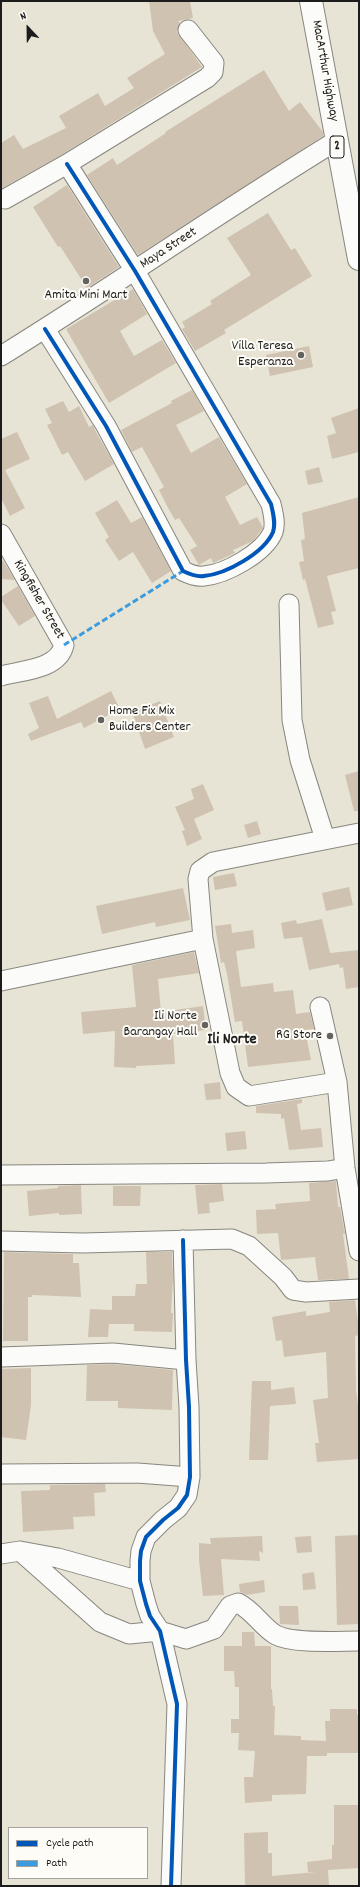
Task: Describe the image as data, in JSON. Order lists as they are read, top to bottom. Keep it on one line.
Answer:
{"streets":{"highway":["MacArthur Highway","2"],"street":["Maya Street","Kingfisher Street"]},"crossings":[["MacArthur Highway","Maya Street"]],"districts":["Ili Norte"],"places":["Amita Mini Mart","Villa Teresa Esperanza","Home Fix Mix Builders Center","Ili Norte Barangay Hall","RG Store"],"legend":["Cycle path","Path"],"north":"top"}
